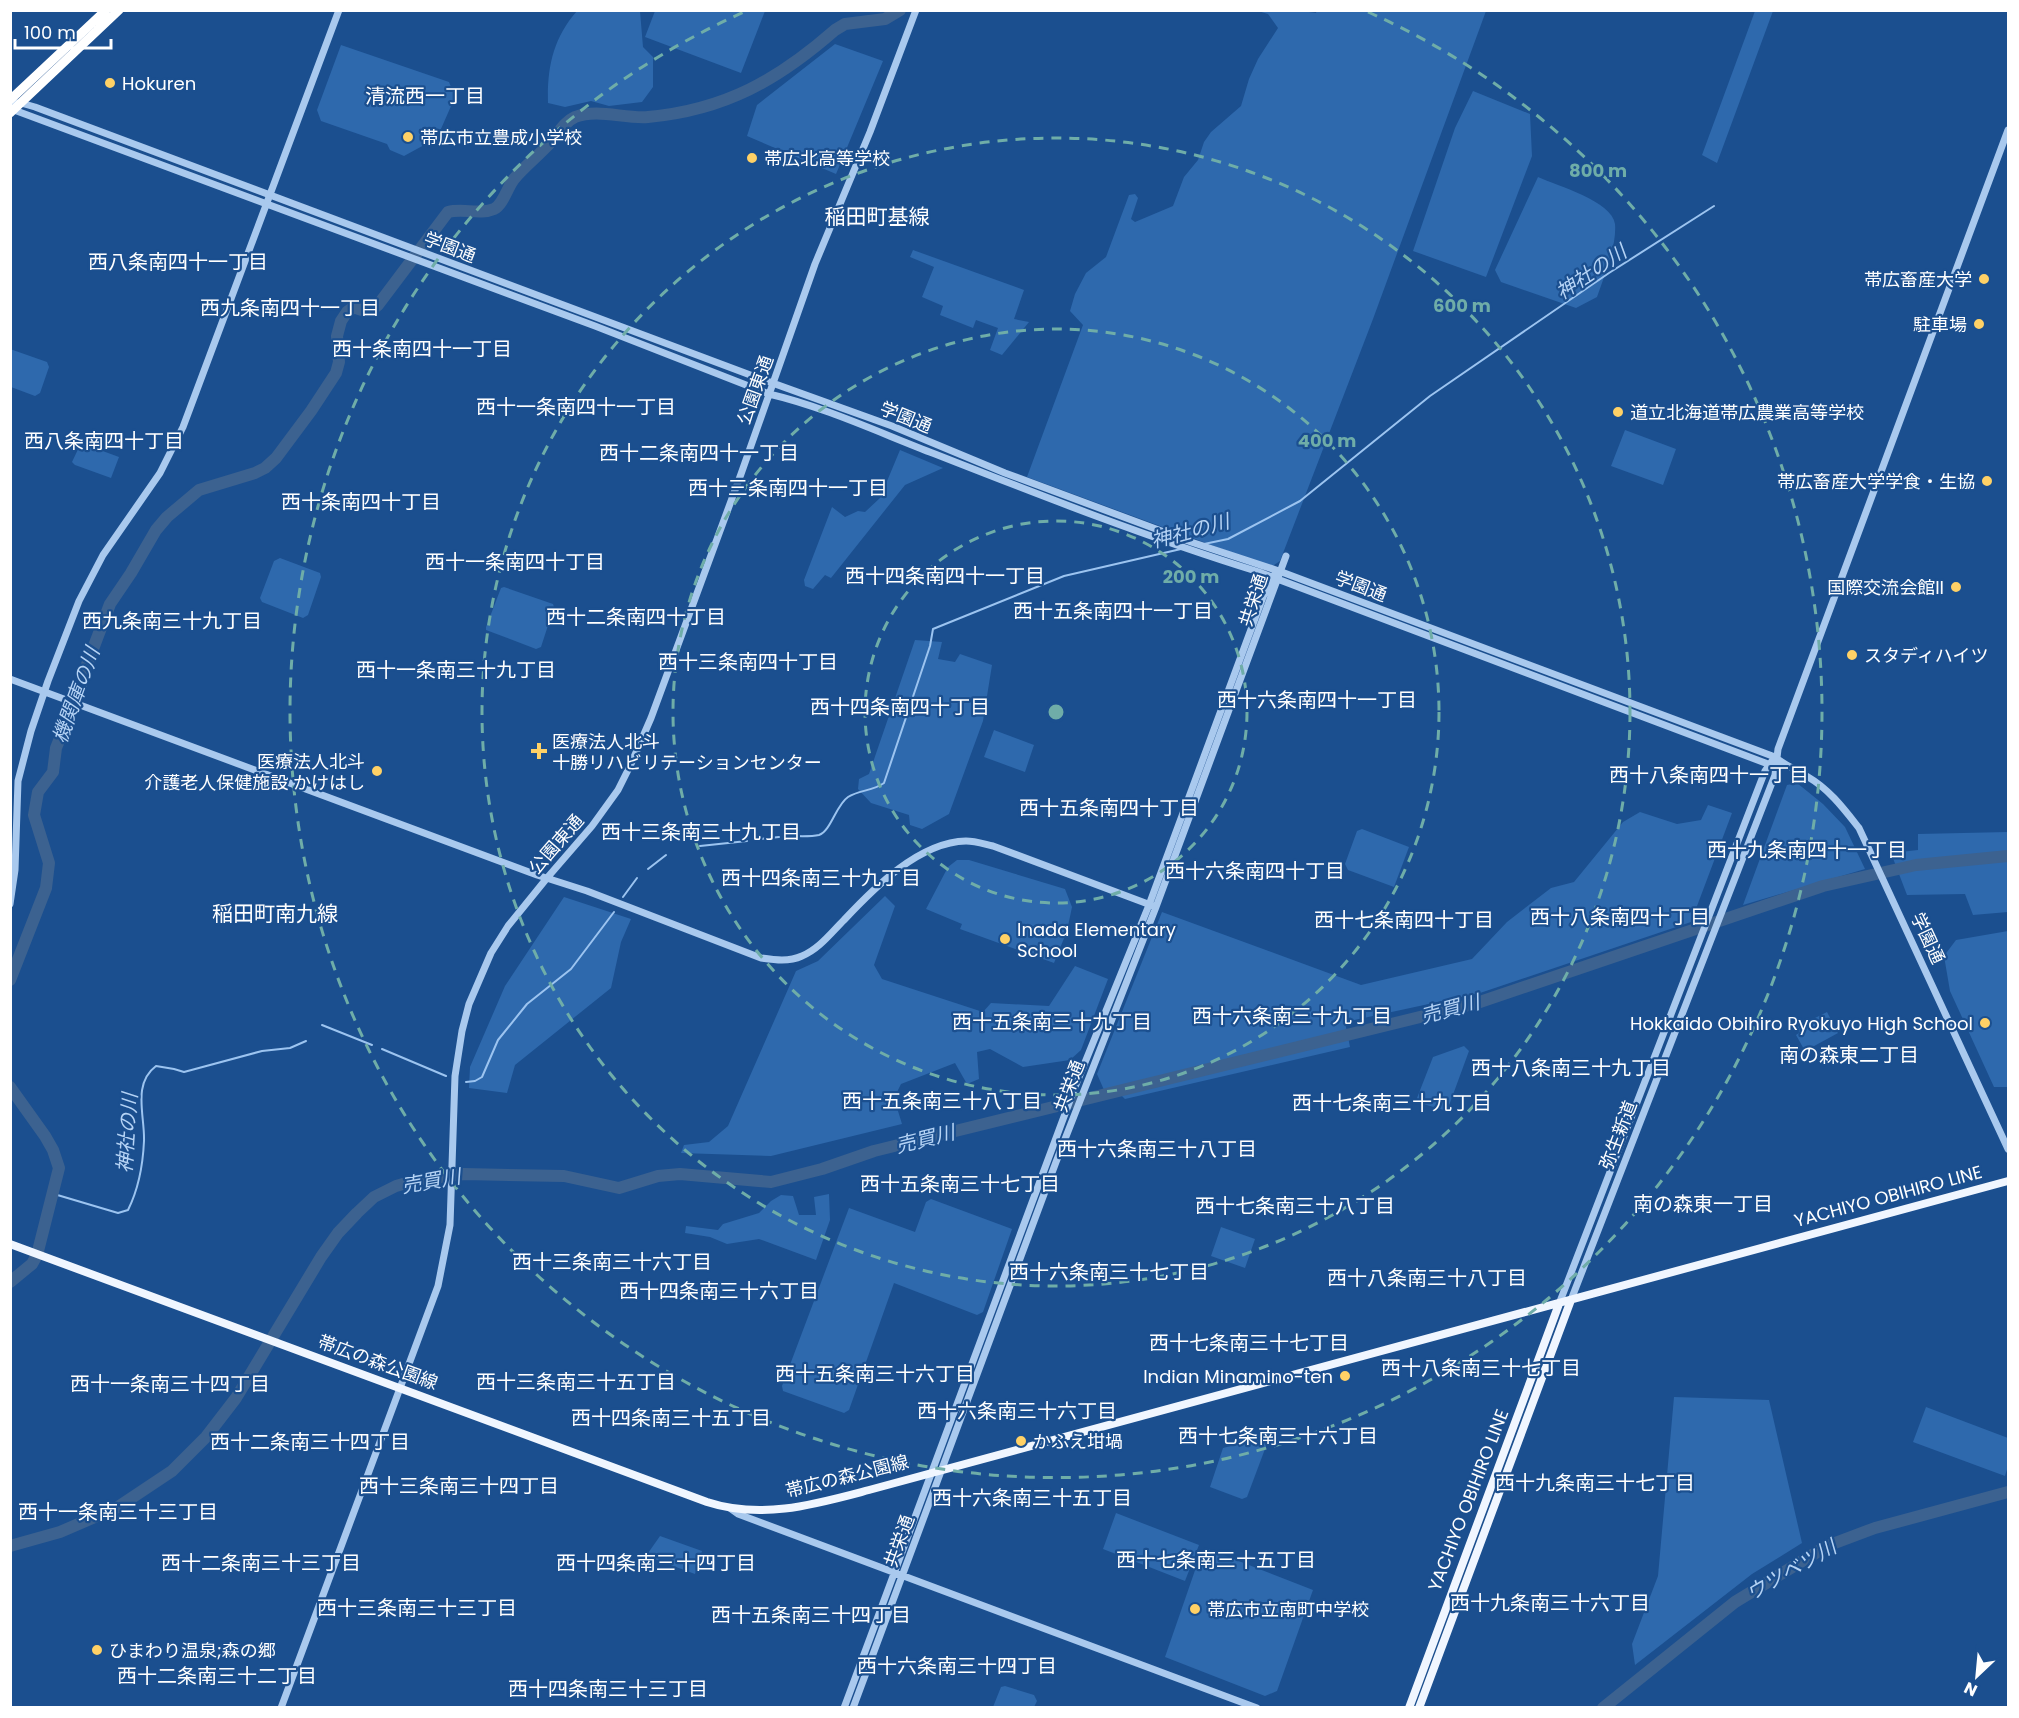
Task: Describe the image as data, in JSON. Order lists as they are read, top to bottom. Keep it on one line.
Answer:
{"streets":{"main road":["YACHIYO OBIHIRO LINE","帯広の森公園線"],"street":["学園通","公園東通","共栄通","弥生新道"]},"crossings":[["学園通","公園東通"],["学園通","共栄通"],["学園通","弥生新道"],["公園東通","帯広の森公園線"],["共栄通","帯広の森公園線"],["弥生新道","YACHIYO OBIHIRO LINE"],["弥生新道","帯広の森公園線"],["YACHIYO OBIHIRO LINE","帯広の森公園線"]],"districts":["清流西一丁目","稲田町基線","西八条南四十一丁目","西九条南四十一丁目","西十条南四十一丁目","西十一条南四十一丁目","西八条南四十丁目","西十二条南四十一丁目","西十三条南四十一丁目","西十条南四十丁目","西十一条南四十丁目","西十四条南四十一丁目","西十五条南四十一丁目","西十二条南四十丁目","西九条南三十九丁目","西十三条南四十丁目","西十一条南三十九丁目","西十六条南四十一丁目","西十四条南四十丁目","西十八条南四十一丁目","西十五条南四十丁目","西十三条南三十九丁目","西十九条南四十一丁目","西十六条南四十丁目","西十四条南三十九丁目","稲田町南九線","西十八条南四十丁目","西十七条南四十丁目","西十六条南三十九丁目","西十五条南三十九丁目","南の森東二丁目","西十八条南三十九丁目","西十五条南三十八丁目","西十七条南三十九丁目","西十六条南三十八丁目","西十五条南三十七丁目","南の森東一丁目","西十七条南三十八丁目","西十三条南三十六丁目","西十六条南三十七丁目","西十八条南三十八丁目","西十四条南三十六丁目","西十七条南三十七丁目","西十八条南三十七丁目","西十五条南三十六丁目","西十三条南三十五丁目","西十一条南三十四丁目","西十六条南三十六丁目","西十四条南三十五丁目","西十七条南三十六丁目","西十二条南三十四丁目","西十九条南三十七丁目","西十三条南三十四丁目","西十六条南三十五丁目","西十一条南三十三丁目","西十七条南三十五丁目","西十二条南三十三丁目","西十四条南三十四丁目","西十九条南三十六丁目","西十三条南三十三丁目","西十五条南三十四丁目","西十六条南三十四丁目","西十二条南三十二丁目","西十四条南三十三丁目"],"water":["神社の川","機関庫の川","売買川","ウツベツ川"],"places":{"other":["Hokuren","帯広市立豊成小学校","帯広北高等学校","帯広畜産大学","駐車場","道立北海道帯広農業高等学校","帯広畜産大学学食・生協","国際交流会館II","スタディハイツ","医療法人北斗 介護老人保健施設 かけはし","Inada Elementary School","Hokkaido Obihiro Ryokuyo High School","Indian Minamino-ten","かふえ坩堝","帯広市立南町中学校","ひまわり温泉;森の郷"],"health":["医療法人北斗 十勝リハビリテーションセンター"]},"scale_bar":"100 m","north":"bottom left","rings":["800 m","600 m","400 m","200 m"]}
